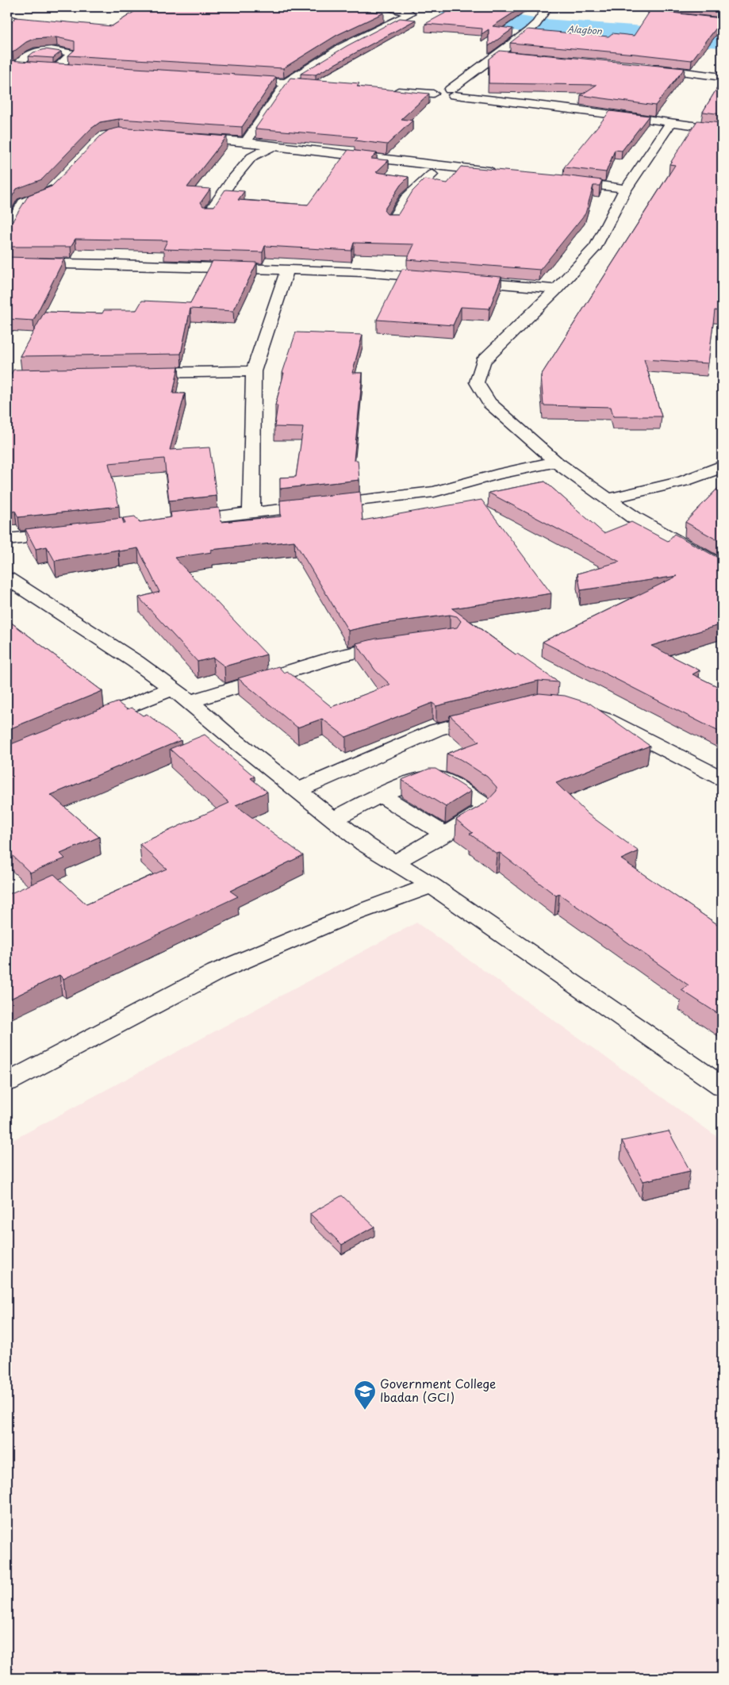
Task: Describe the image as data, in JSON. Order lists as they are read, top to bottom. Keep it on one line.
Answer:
{"water":["Alagbon"],"places":{"school or university":["Government College Ibadan (GCI)"]}}
